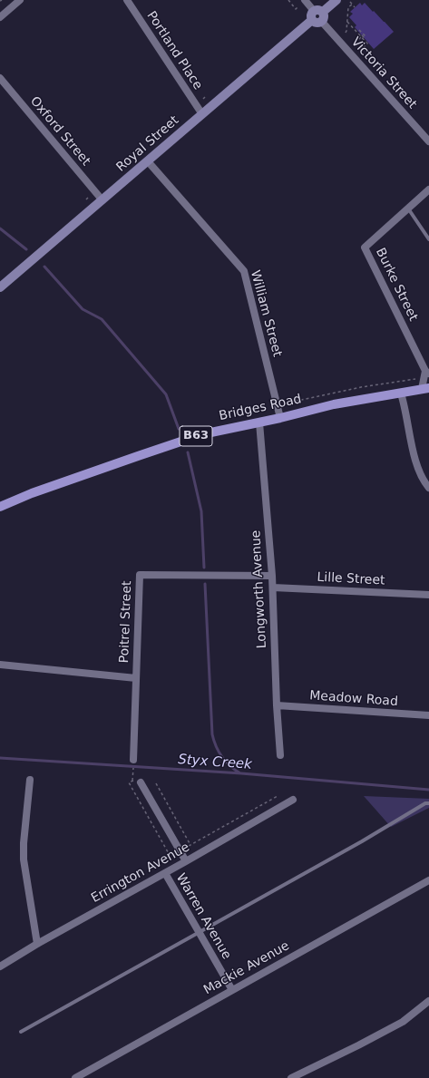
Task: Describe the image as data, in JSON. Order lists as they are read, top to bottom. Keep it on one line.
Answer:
{"streets":{"main road":["Royal Street","Bridges Road","B63"],"street":["Portland Place","Victoria Street","Oxford Street","Burke Street","William Street","Lille Street","Longworth Avenue","Poitrel Street","Meadow Road","Errington Avenue","Warren Avenue","Mackie Avenue"]},"crossings":[["Portland Place","Royal Street"],["Victoria Street","Royal Street"],["Oxford Street","Royal Street"],["Royal Street","William Street"],["Burke Street","Bridges Road"],["William Street","Bridges Road"],["Bridges Road","Longworth Avenue"],["Lille Street","Longworth Avenue"],["Longworth Avenue","Poitrel Street"],["Longworth Avenue","Meadow Road"],["Errington Avenue","Warren Avenue"],["Warren Avenue","Mackie Avenue"]],"water":["Styx Creek"]}
